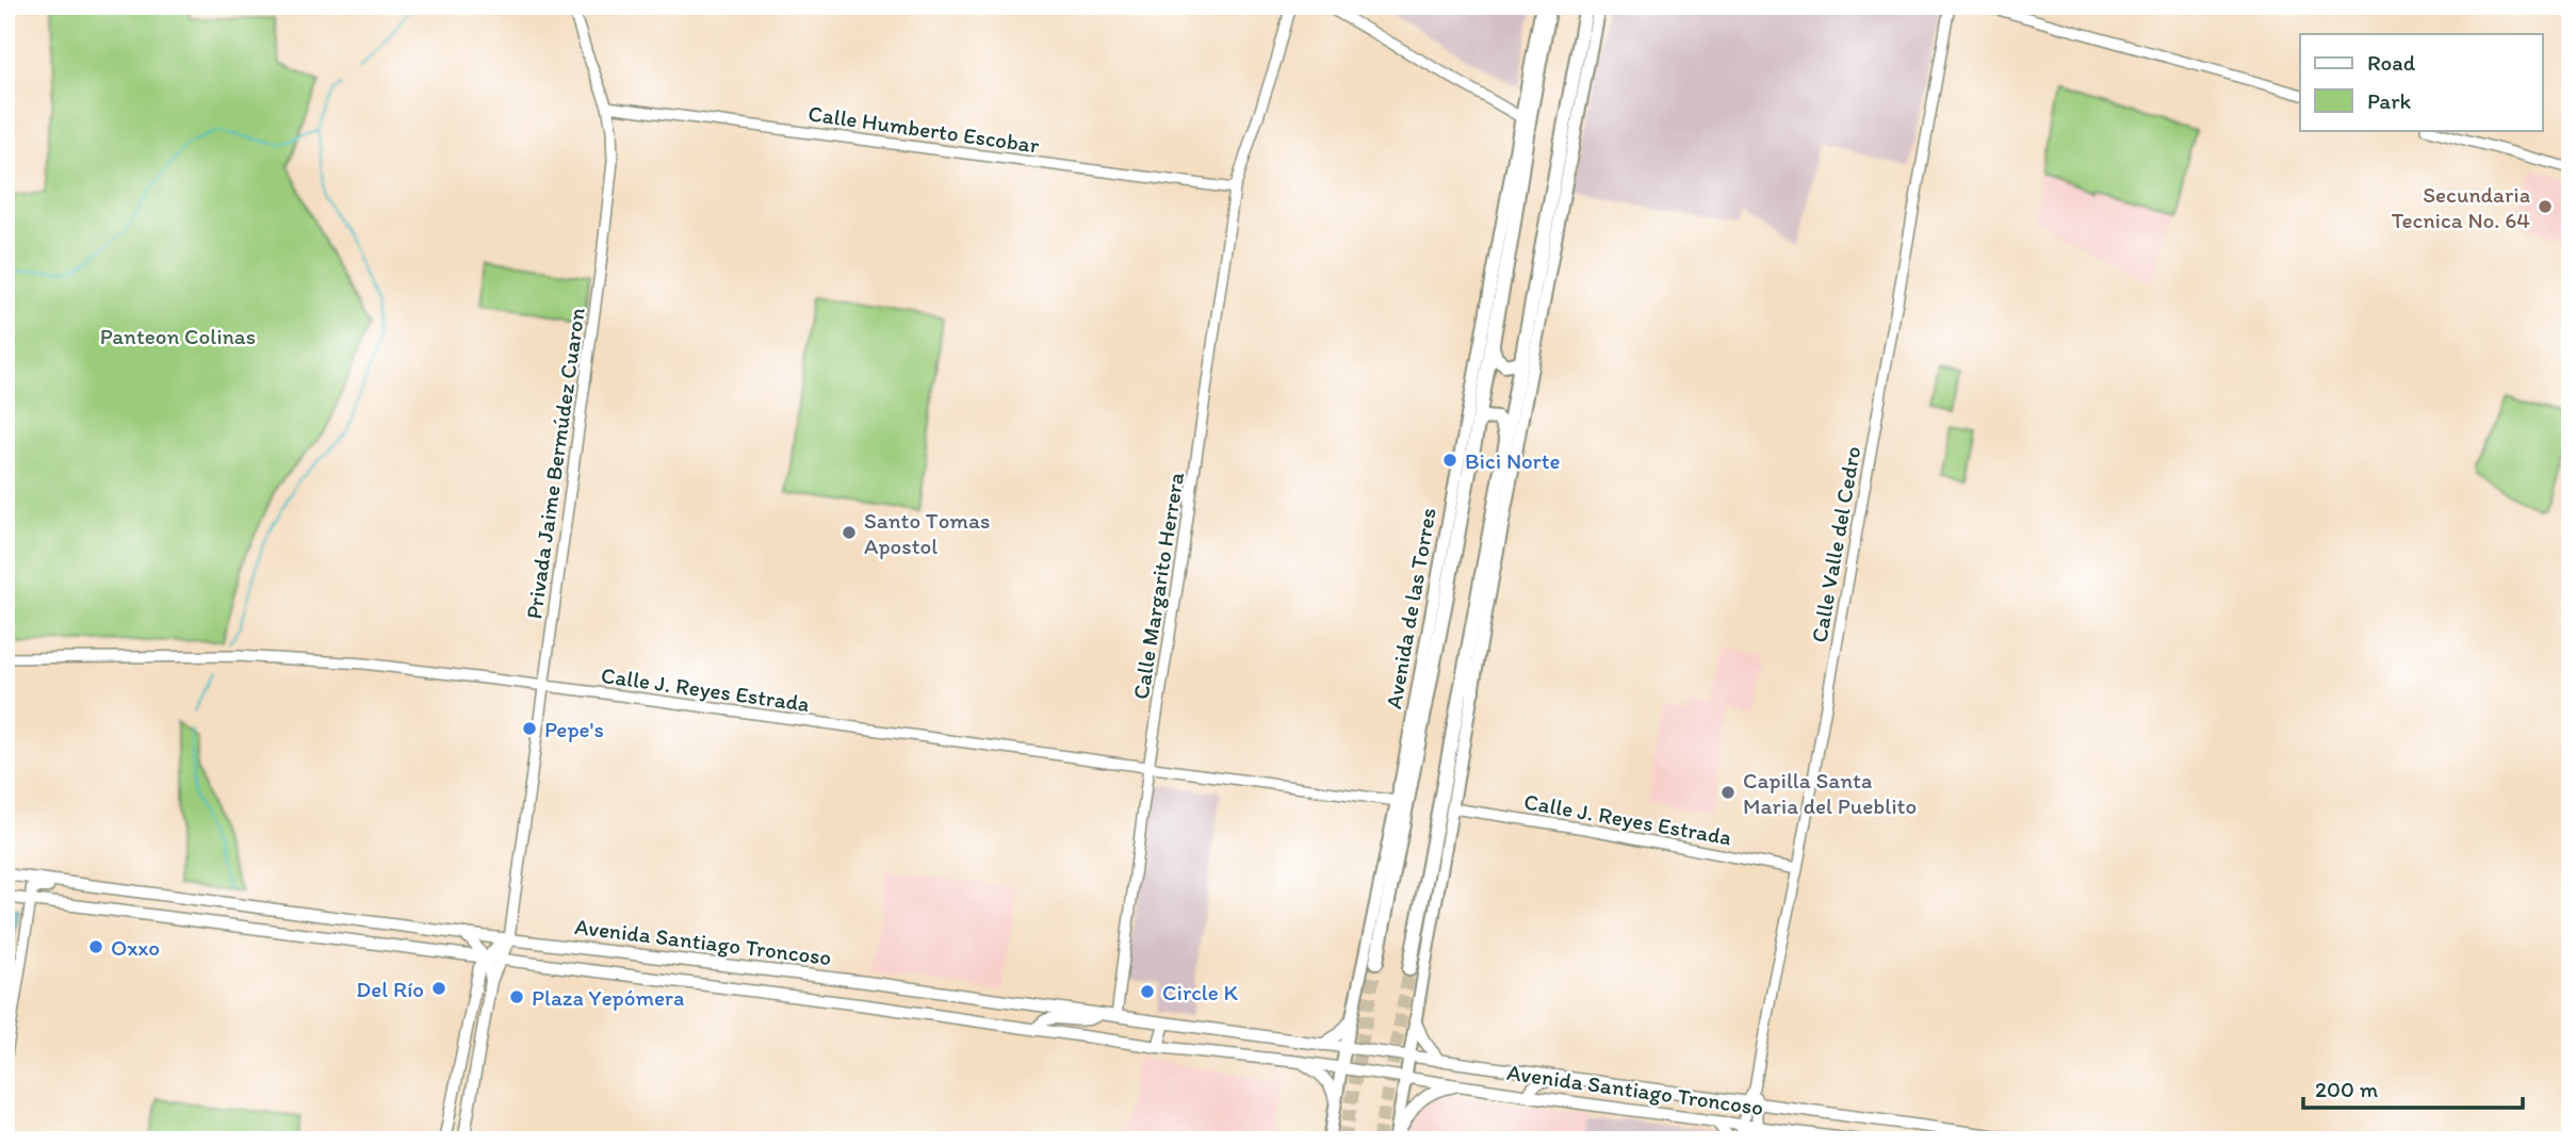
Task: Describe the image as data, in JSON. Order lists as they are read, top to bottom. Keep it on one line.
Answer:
{"streets":{"highway":["Avenida de las Torres"],"main road":["Avenida Santiago Troncoso"],"street":["Calle Humberto Escobar","Privada Jaime Bermúdez Cuaron","Calle Valle del Cedro","Calle Margarito Herrera","Calle J. Reyes Estrada"]},"crossings":[["Calle Humberto Escobar","Privada Jaime Bermúdez Cuaron"],["Calle Humberto Escobar","Calle Margarito Herrera"],["Privada Jaime Bermúdez Cuaron","Calle J. Reyes Estrada"],["Privada Jaime Bermúdez Cuaron","Avenida Santiago Troncoso"],["Calle Valle del Cedro","Calle J. Reyes Estrada"],["Calle Valle del Cedro","Avenida Santiago Troncoso"],["Calle Margarito Herrera","Calle J. Reyes Estrada"],["Calle Margarito Herrera","Avenida Santiago Troncoso"],["Avenida de las Torres","Calle J. Reyes Estrada"],["Avenida de las Torres","Avenida Santiago Troncoso"]],"parks":["Panteon Colinas"],"places":["Secundaria Tecnica No. 64","Bici Norte","Santo Tomas Apostol","Pepe's","Capilla Santa Maria del Pueblito","Oxxo","Del Río","Circle K","Plaza Yepómera"],"legend":["Road","Park"],"scale_bar":"200 m"}
